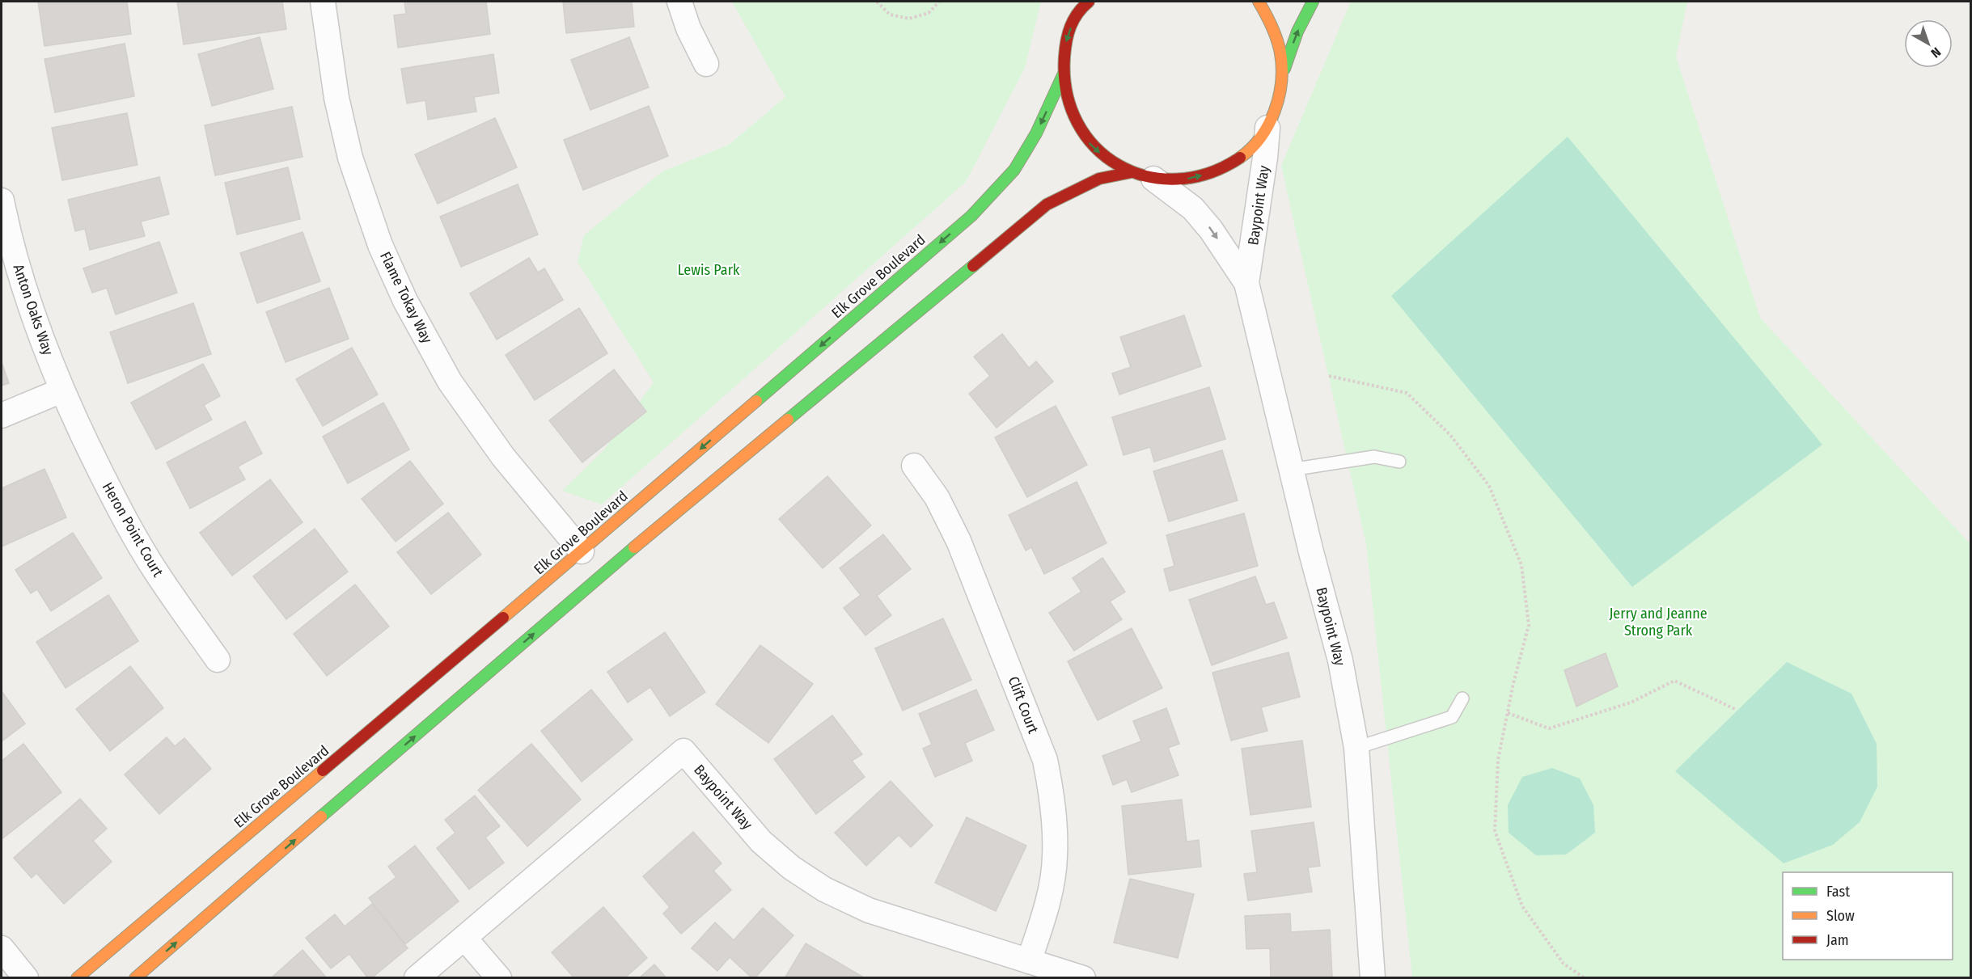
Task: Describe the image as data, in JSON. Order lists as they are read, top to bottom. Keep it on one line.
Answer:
{"streets":{"main road":["Elk Grove Boulevard"],"street":["Baypoint Way","Flame Tokay Way","Anton Oaks Way","Heron Point Court","Clift Court"]},"crossings":[["Baypoint Way","Clift Court"],["Elk Grove Boulevard","Flame Tokay Way"],["Anton Oaks Way","Heron Point Court"]],"parks":["Lewis Park","Jerry and Jeanne Strong Park"],"legend":["Fast","Slow","Jam"],"north":"bottom right"}
